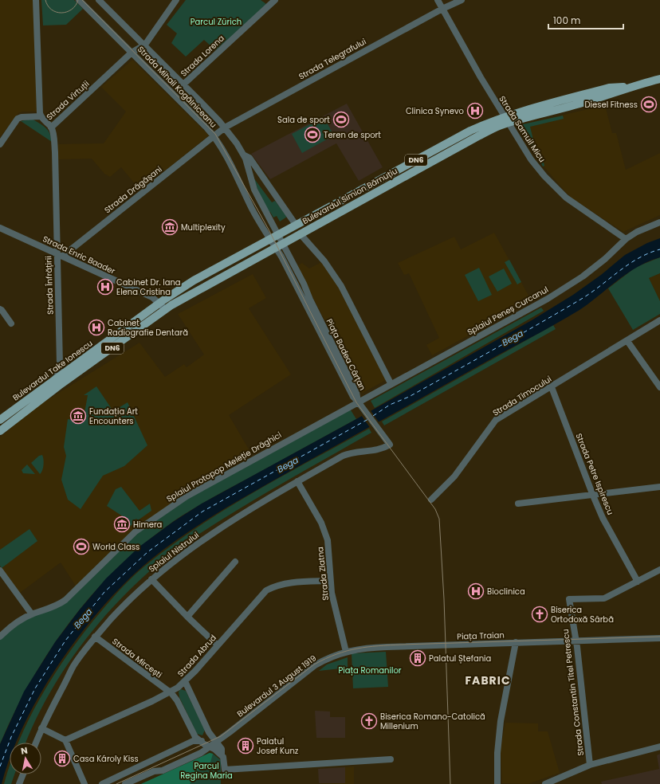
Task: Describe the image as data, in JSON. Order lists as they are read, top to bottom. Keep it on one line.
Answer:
{"streets":{"main road":["DN6","Bulevardul Simion Bărnuțiu","Bulevardul Take Ionescu"],"street":["Strada Lorena","Strada Telegrafului","Strada Mihail Kogălniceanu","Strada Virtuții","Strada Samuil Micu","Strada Drăgășani","Strada Enric Baader","Strada Înfrățirii","Splaiul Peneș Curcanul","Piața Badea Cârțan","Strada Timocului","Splaiul Protopop Meleție Drăghici","Strada Petre Ispirescu","Splaiul Nistrului","Strada Zlatna","Piața Traian","Strada Abrud","Strada Mircești","Bulevardul 3 August 1919","Strada Constantin Titel Petrescu"]},"crossings":[["Strada Lorena","Strada Mihail Kogălniceanu"],["Strada Telegrafului","Strada Mihail Kogălniceanu"],["Strada Telegrafului","Strada Samuil Micu"],["Strada Telegrafului","Strada Drăgășani"],["Strada Mihail Kogălniceanu","Strada Virtuții"],["Strada Mihail Kogălniceanu","Strada Drăgășani"],["Strada Mihail Kogălniceanu","Bulevardul Simion Bărnuțiu"],["Strada Mihail Kogălniceanu","Piața Badea Cârțan"],["Strada Mihail Kogălniceanu","Bulevardul Take Ionescu"],["Strada Virtuții","Strada Înfrățirii"],["Strada Samuil Micu","Bulevardul Simion Bărnuțiu"],["Strada Samuil Micu","Splaiul Peneș Curcanul"],["Strada Drăgășani","Strada Enric Baader"],["Bulevardul Simion Bărnuțiu","Piața Badea Cârțan"],["Bulevardul Simion Bărnuțiu","Bulevardul Take Ionescu"],["Strada Enric Baader","Strada Înfrățirii"],["Strada Enric Baader","Bulevardul Take Ionescu"],["Strada Înfrățirii","Bulevardul Take Ionescu"],["Splaiul Peneș Curcanul","Piața Badea Cârțan"],["Splaiul Peneș Curcanul","Splaiul Protopop Meleție Drăghici"],["Splaiul Peneș Curcanul","Splaiul Nistrului"],["Piața Badea Cârțan","Bulevardul Take Ionescu"],["Piața Badea Cârțan","Splaiul Protopop Meleție Drăghici"],["Piața Badea Cârțan","Splaiul Nistrului"],["Strada Timocului","Strada Petre Ispirescu"],["Splaiul Protopop Meleție Drăghici","Splaiul Nistrului"],["Strada Petre Ispirescu","Strada Constantin Titel Petrescu"],["Splaiul Nistrului","Strada Zlatna"],["Splaiul Nistrului","Strada Mircești"],["Strada Zlatna","Strada Abrud"],["Strada Zlatna","Bulevardul 3 August 1919"],["Piața Traian","Bulevardul 3 August 1919"],["Piața Traian","Strada Constantin Titel Petrescu"],["Strada Abrud","Strada Mircești"],["Strada Mircești","Bulevardul 3 August 1919"]],"districts":["FABRIC"],"water":["Bega"],"parks":["Parcul Zürich","Piața Romanilor","Parcul Regina Maria"],"places":{"sports":["Diesel Fitness","Sala de sport","Teren de sport","World Class"],"hospital":["Clinica Synevo","Cabinet Dr. Iana Elena Cristina","Cabinet Radiografie Dentară","Bioclinica"],"museum":["Multiplexity","Fundația Art Encounters","Himera"],"church":["Biserica Ortodoxă Sârbă","Biserica Romano-Catolică Millenium"],"building":["Palatul Ștefania","Palatul Josef Kunz","Casa Károly Kiss"]},"scale_bar":"100 m","north":"top"}
